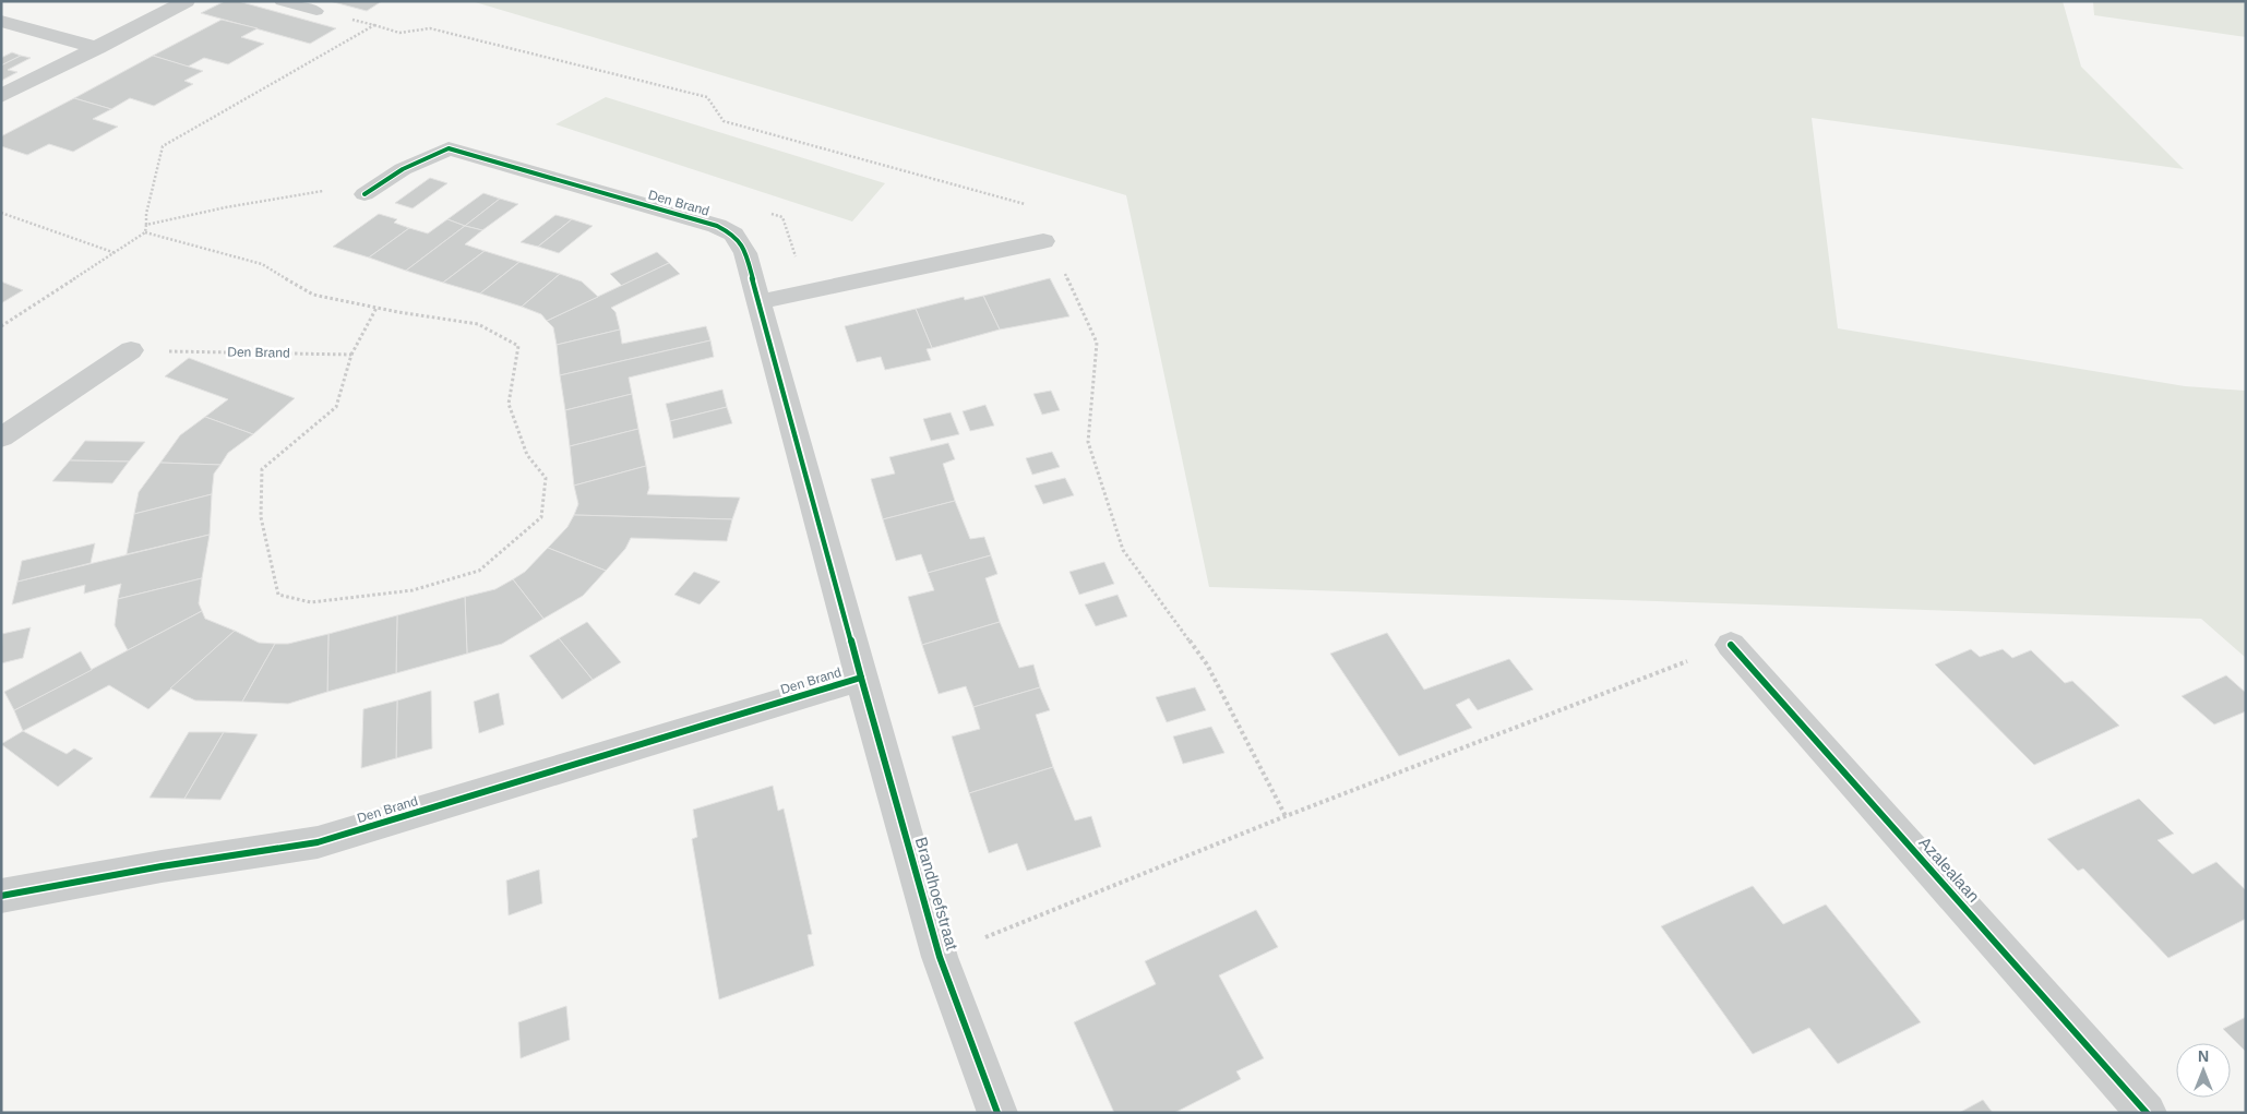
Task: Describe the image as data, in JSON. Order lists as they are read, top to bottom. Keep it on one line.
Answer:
{"streets":{"street":["Den Brand","Azalealaan","Brandhoefstraat"]},"crossings":[["Den Brand","Brandhoefstraat"]],"north":"top"}
